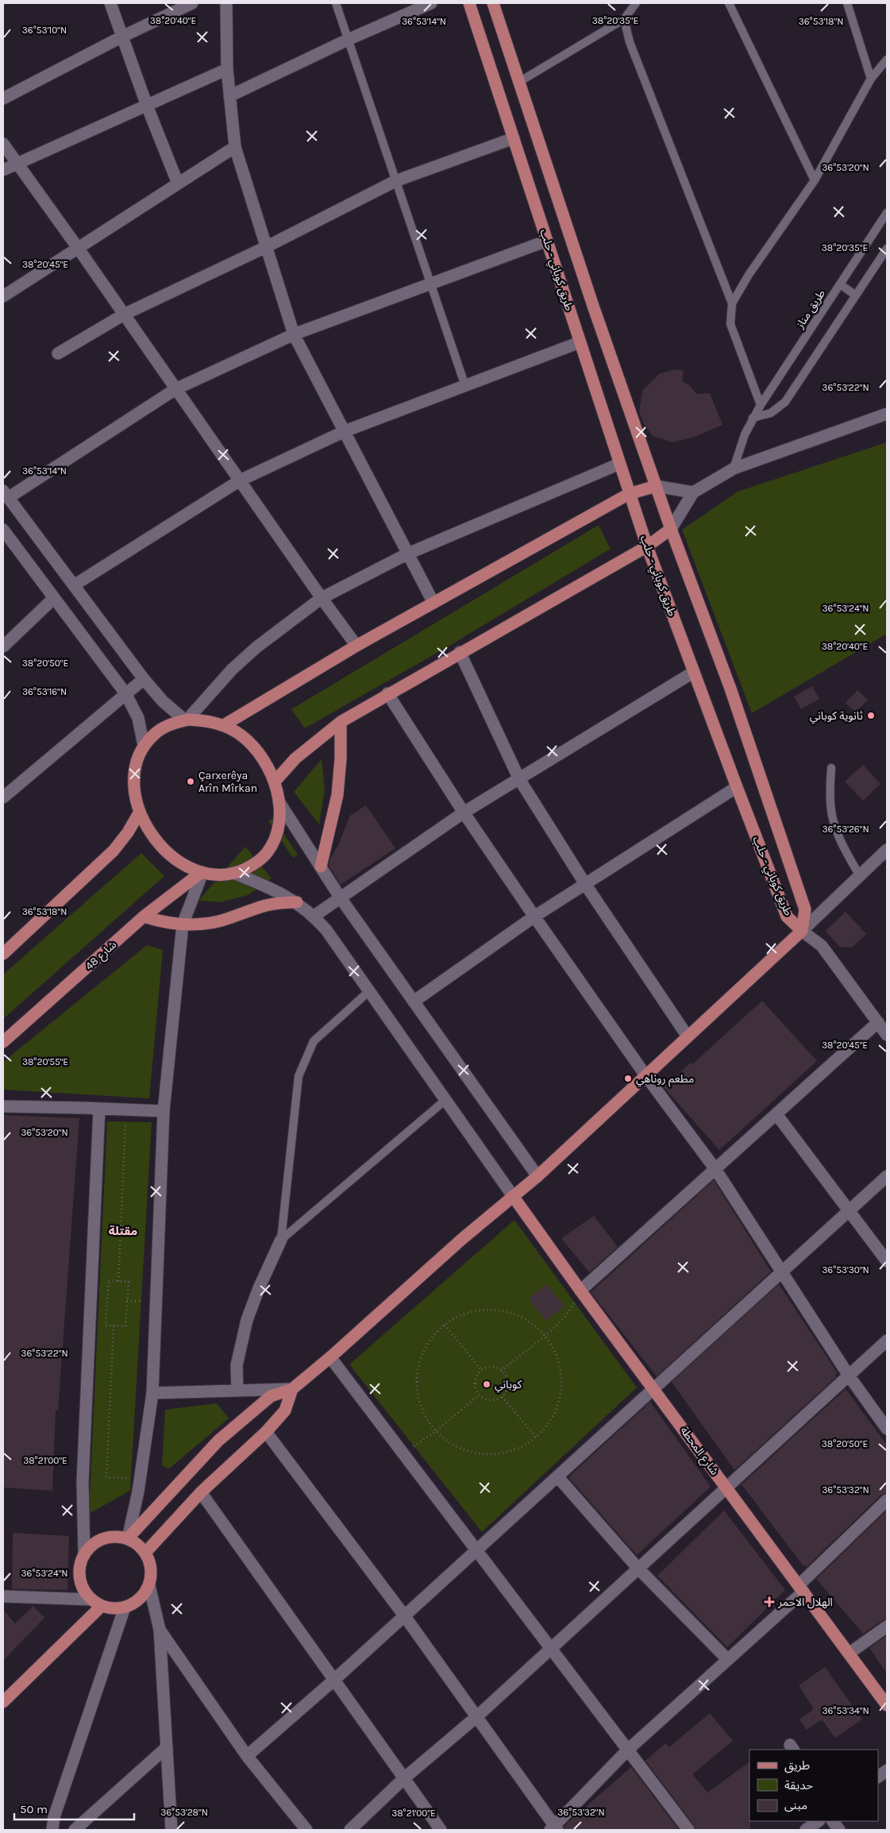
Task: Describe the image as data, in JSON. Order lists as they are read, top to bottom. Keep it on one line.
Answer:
{"streets":{"main road":["طريق كوباني - حلب","48 شارع","شارع المحطة"],"lane":["طريق مناز"]},"districts":["مقتلة"],"places":{"other":["ثانوية كوباني","Çarxerêya Arîn Mîrkan","مطعم روناهي","كوباني"],"health":["الهلال الاحمر"]},"legend":["طريق","حديقة","مبنى"],"scale_bar":"50 m","coordinates":["38°20'35\"E","38°20'40\"E","36°53'14\"N","36°53'18\"N","36°53'10\"N","36°53'20\"N","38°20'45\"E","36°53'22\"N","36°53'24\"N","38°20'50\"E","36°53'16\"N","36°53'26\"N","38°20'55\"E","36°53'30\"N","38°21'00\"E","36°53'32\"N","36°53'34\"N","36°53'28\"N"]}
